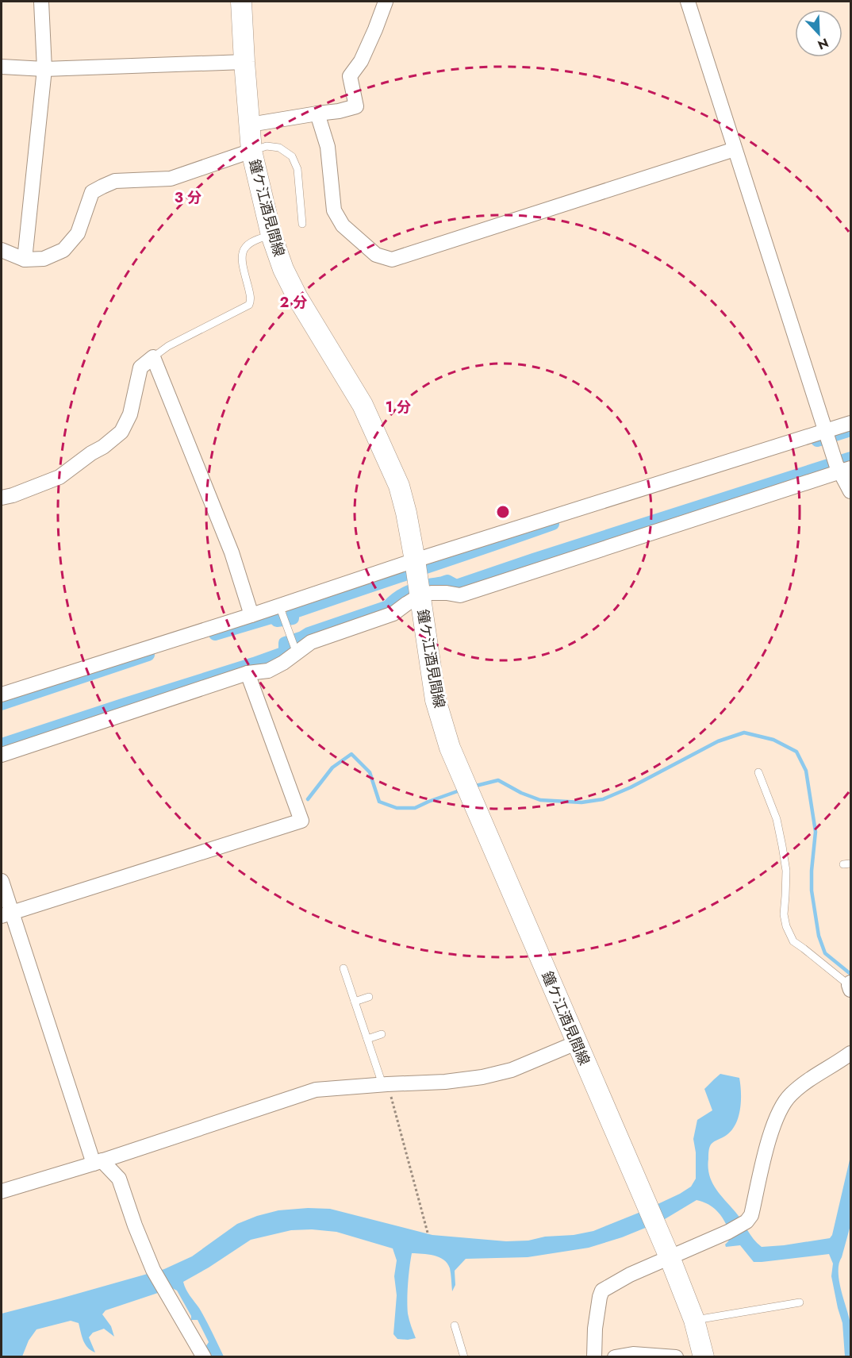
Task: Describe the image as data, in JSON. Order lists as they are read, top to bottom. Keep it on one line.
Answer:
{"streets":{"main road":["鐘ケ江酒見間線"]},"north":"bottom right","rings":["3 分","2 分","1 分"]}
